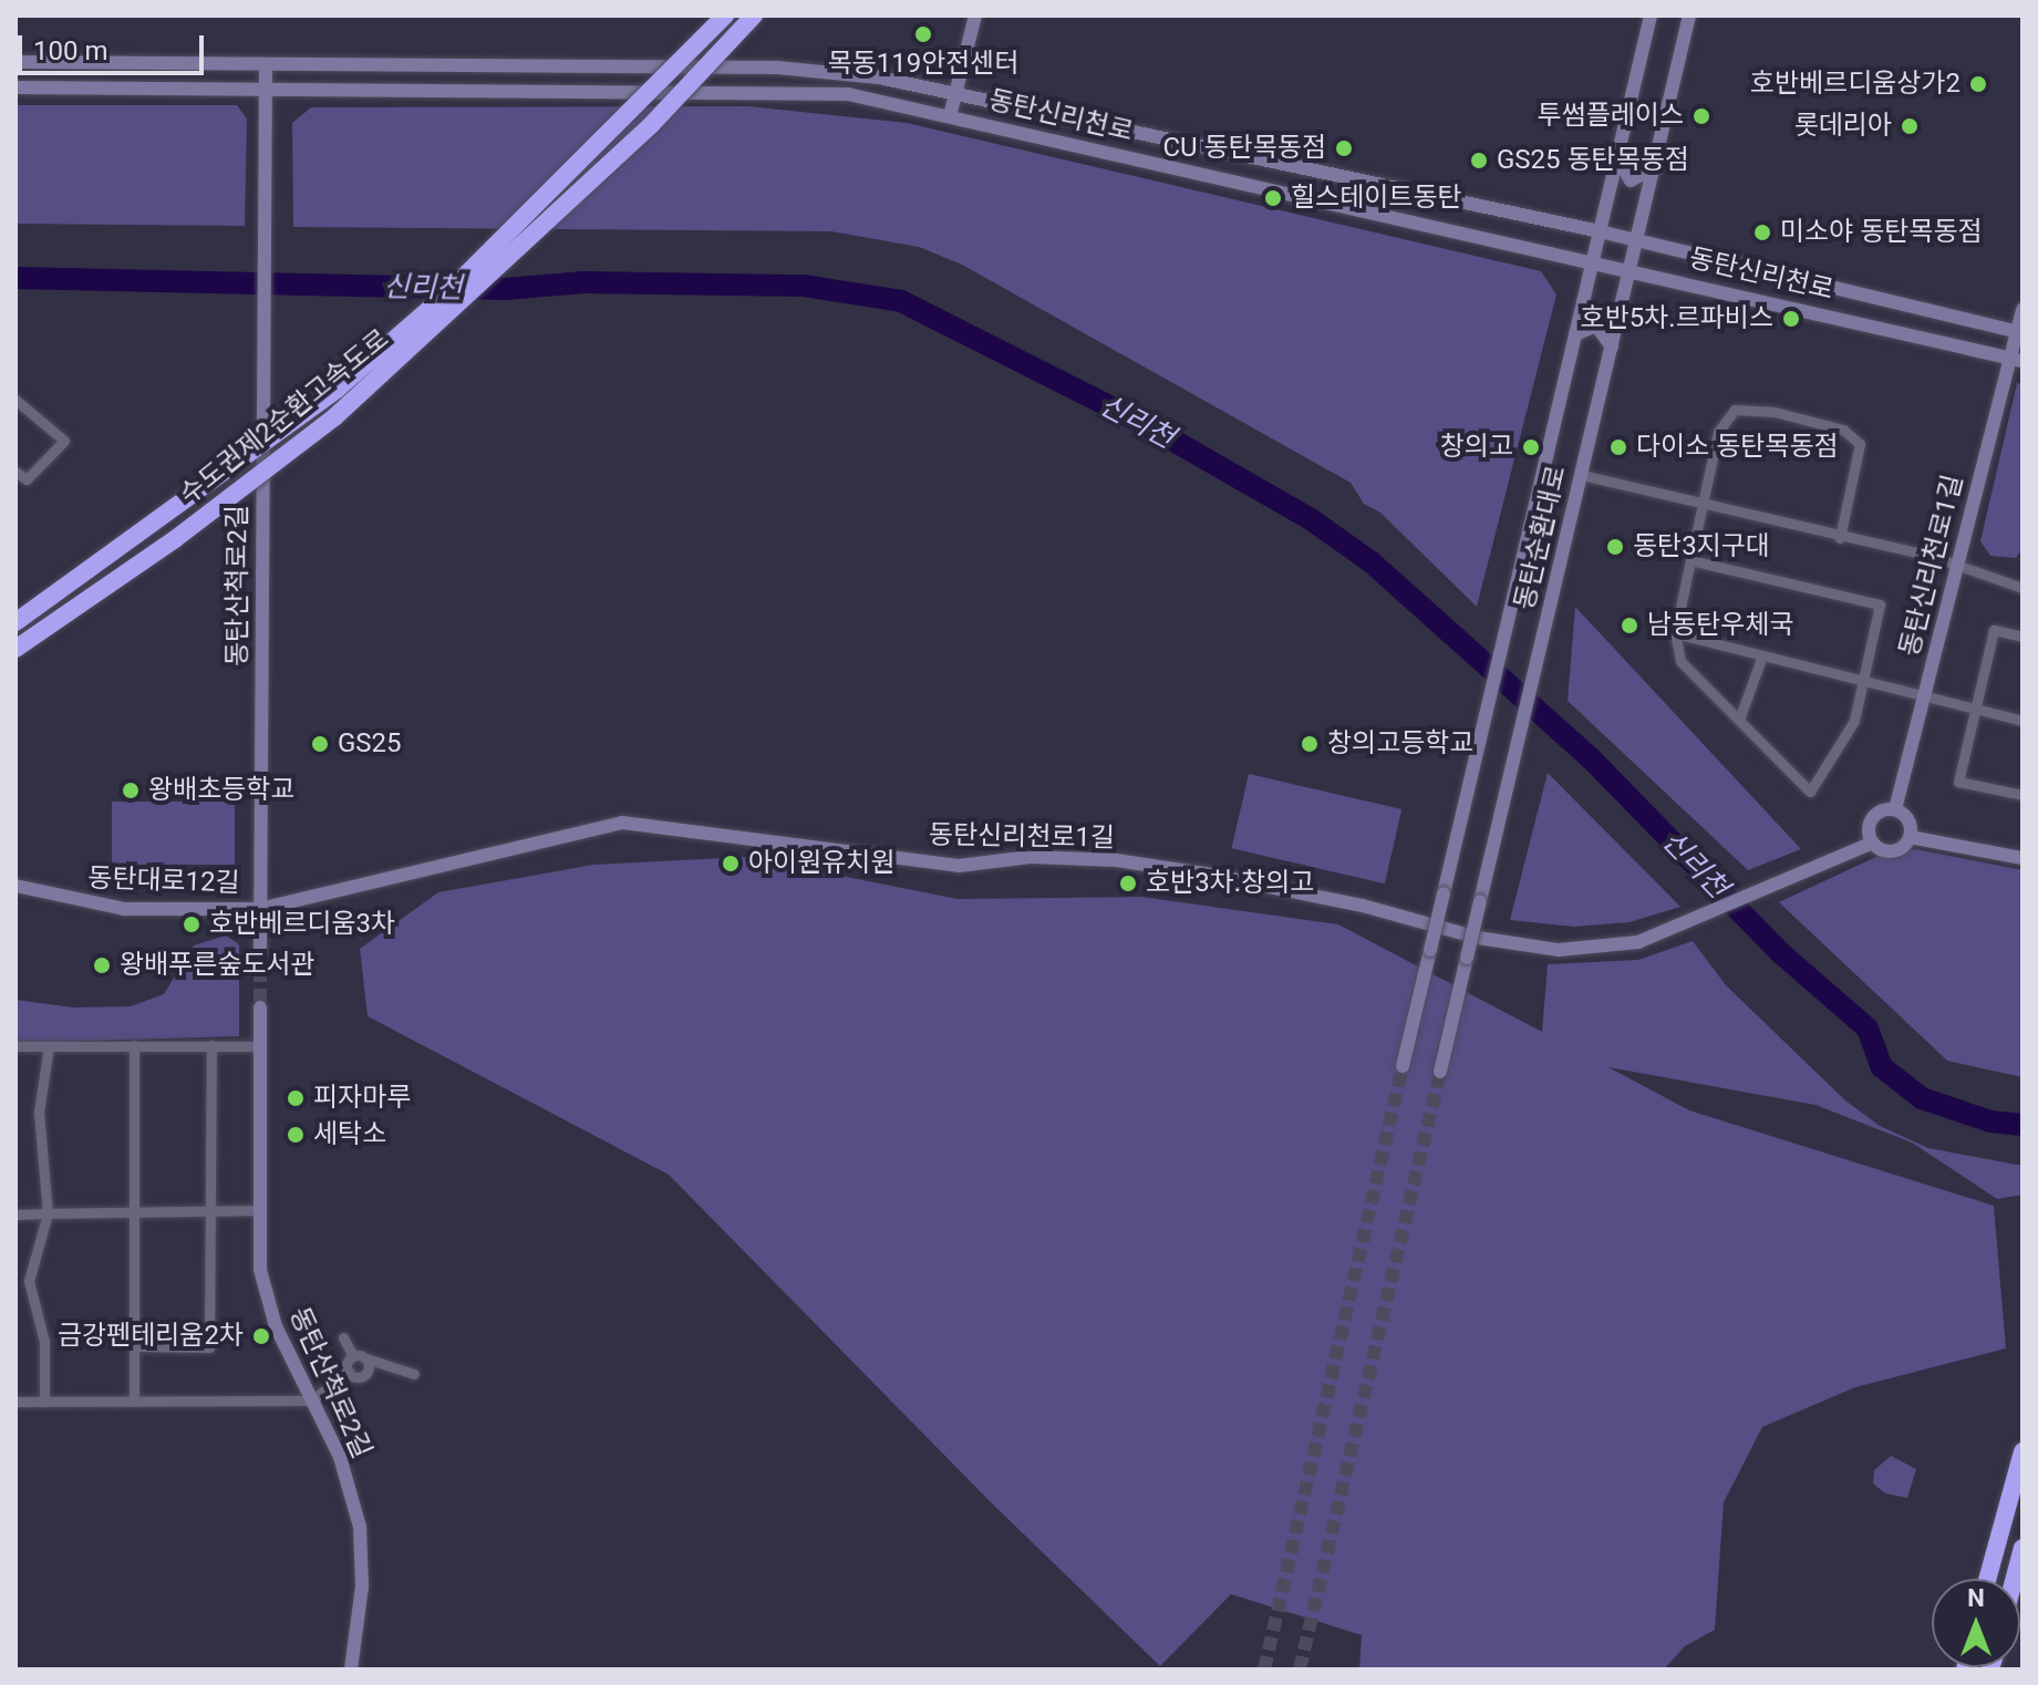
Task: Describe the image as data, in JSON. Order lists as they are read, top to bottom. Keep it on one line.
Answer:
{"streets":{"highway":["수도권제2순환고속도로"],"main road":["동탄신리천로","동탄순환대로","동탄신리천로1길","동탄산척로2길","동탄대로12길"]},"crossings":[["동탄신리천로","동탄순환대로"],["동탄신리천로","동탄신리천로1길"],["동탄신리천로","동탄산척로2길"],["동탄신리천로1길","동탄산척로2길"],["동탄신리천로1길","동탄대로12길"],["동탄산척로2길","동탄대로12길"]],"water":["신리천"],"places":["목동119안전센터","호반베르디움상가2","투썸플레이스","롯데리아","CU 동탄목동점","GS25 동탄목동점","힐스테이트동탄","미소야 동탄목동점","호반5차.르파비스","창의고","다이소 동탄목동점","동탄3지구대","남동탄우체국","GS25","창의고등학교","왕배초등학교","아이원유치원","호반3차.창의고","호반베르디움3차","왕배푸른숲도서관","피자마루","세탁소","금강펜테리움2차"],"scale_bar":"100 m","north":"top"}
